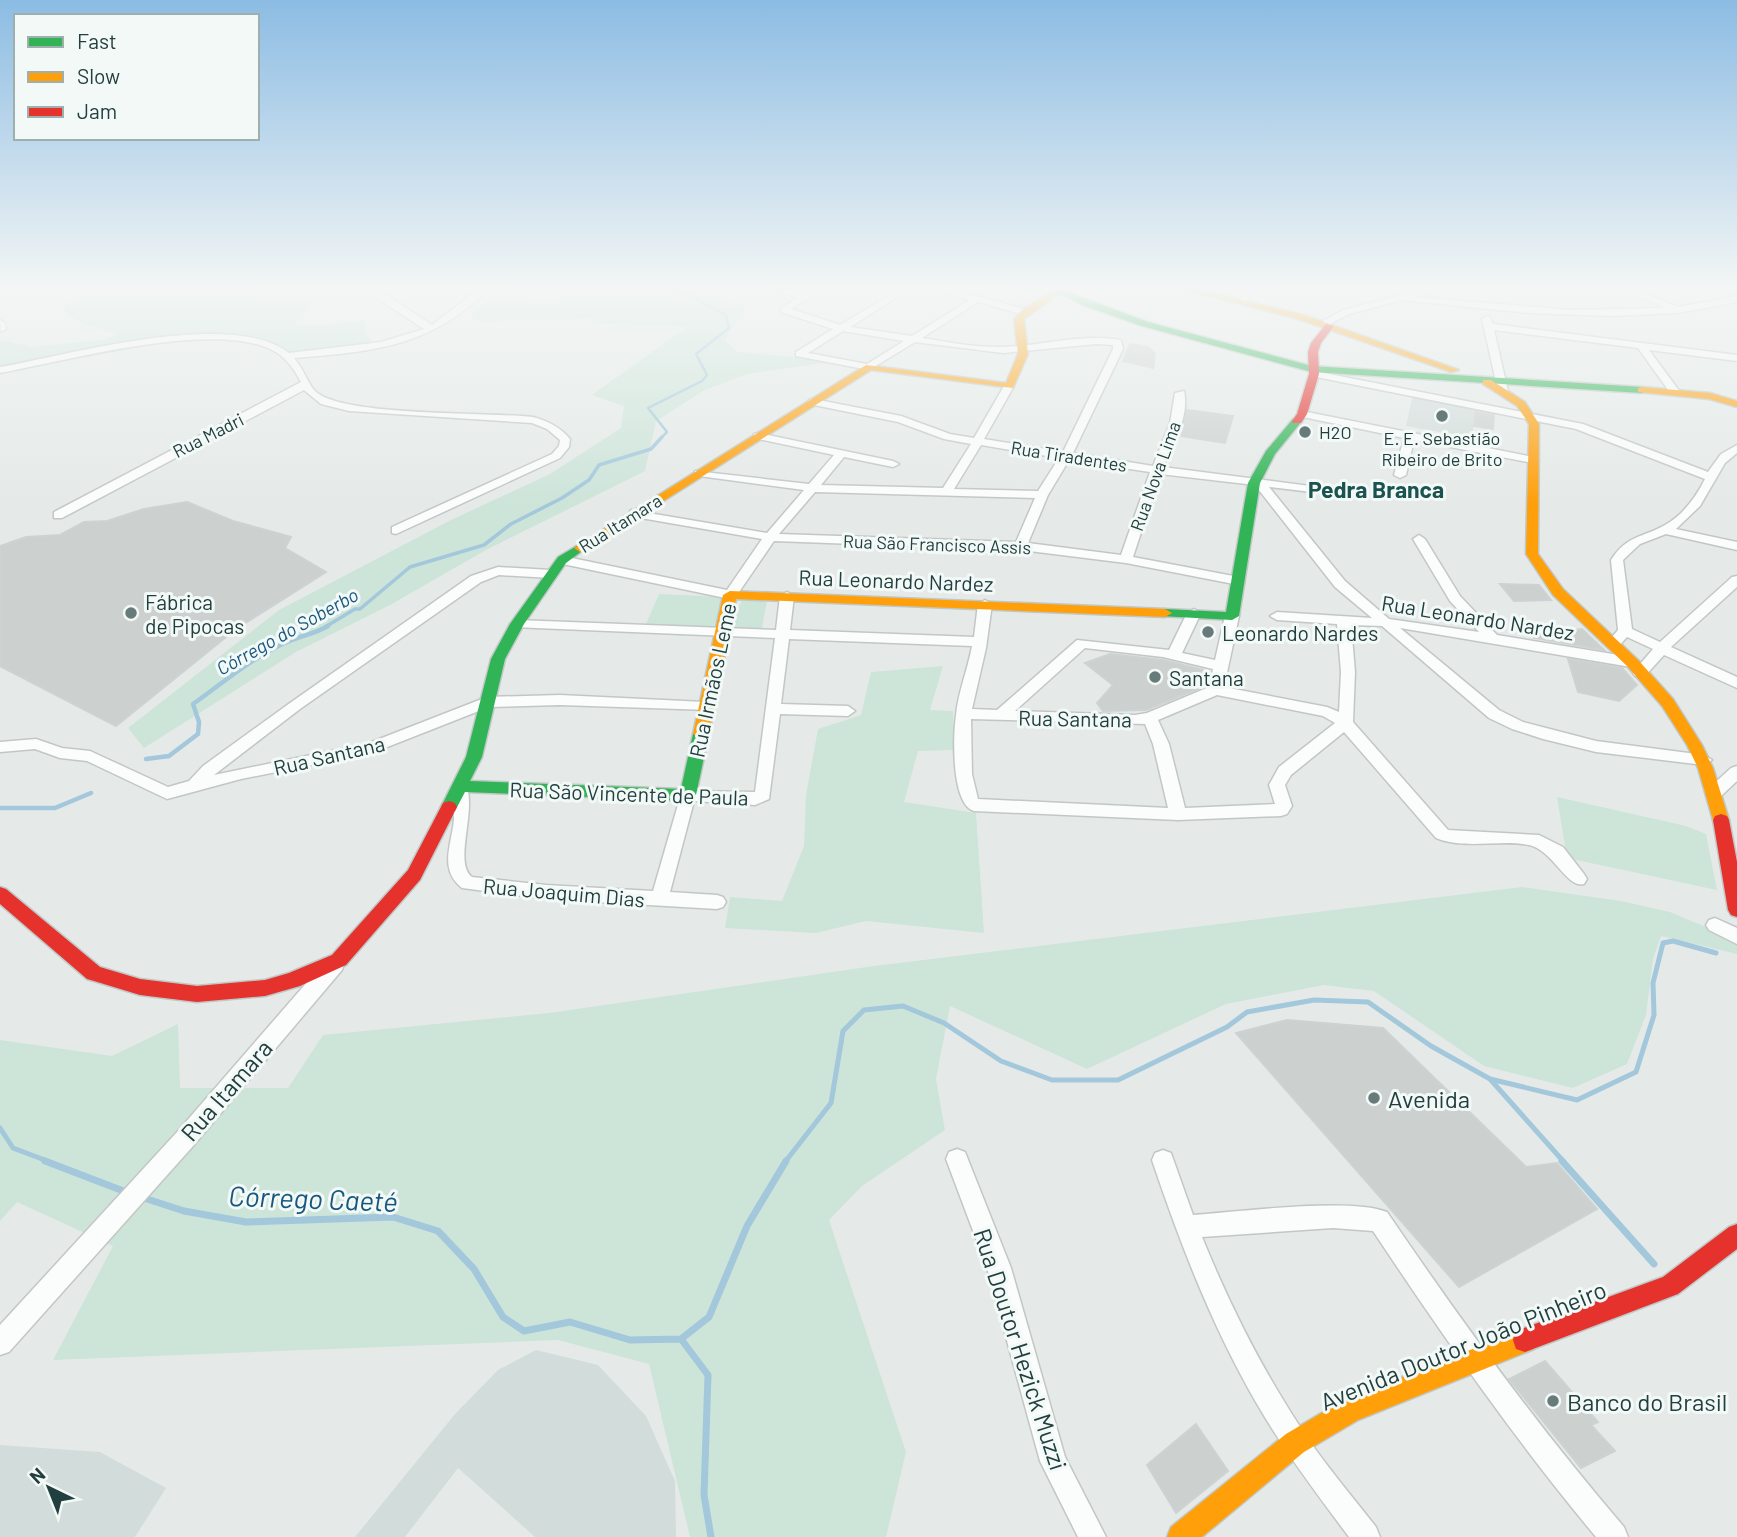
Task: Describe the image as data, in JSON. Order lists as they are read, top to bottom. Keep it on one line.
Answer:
{"streets":{"street":["Rua Madri","Rua Tiradentes","Rua Nova Lima","Rua Itamara","Rua São Francisco Assis","Rua Leonardo Nardez","Rua Irmãos Leme","Rua Santana","Rua São Vincente de Paula","Rua Joaquim Dias","Avenida Doutor João Pinheiro","Rua Doutor Hezick Muzzi"]},"crossings":[["Rua Tiradentes","Rua Nova Lima"],["Rua Tiradentes","Rua Itamara"],["Rua Nova Lima","Rua São Francisco Assis"],["Rua Itamara","Rua São Francisco Assis"],["Rua Itamara","Rua Leonardo Nardez"],["Rua Itamara","Rua Santana"],["Rua Itamara","Rua São Vincente de Paula"],["Rua Itamara","Rua Joaquim Dias"],["Rua São Francisco Assis","Rua Irmãos Leme"],["Rua Leonardo Nardez","Rua Irmãos Leme"],["Rua Leonardo Nardez","Rua São Vincente de Paula"],["Rua Irmãos Leme","Rua Santana"],["Rua Irmãos Leme","Rua São Vincente de Paula"],["Rua Irmãos Leme","Rua Joaquim Dias"],["Rua São Vincente de Paula","Rua Joaquim Dias"]],"districts":["Pedra Branca"],"water":["Córrego do Soberbo","Córrego Caeté"],"places":["E. E. Sebastião Ribeiro de Brito","H2O","Fábrica de Pipocas","Leonardo Nardes","Santana","Avenida","Banco do Brasil"],"legend":["Fast","Slow","Jam"],"north":"top left"}
